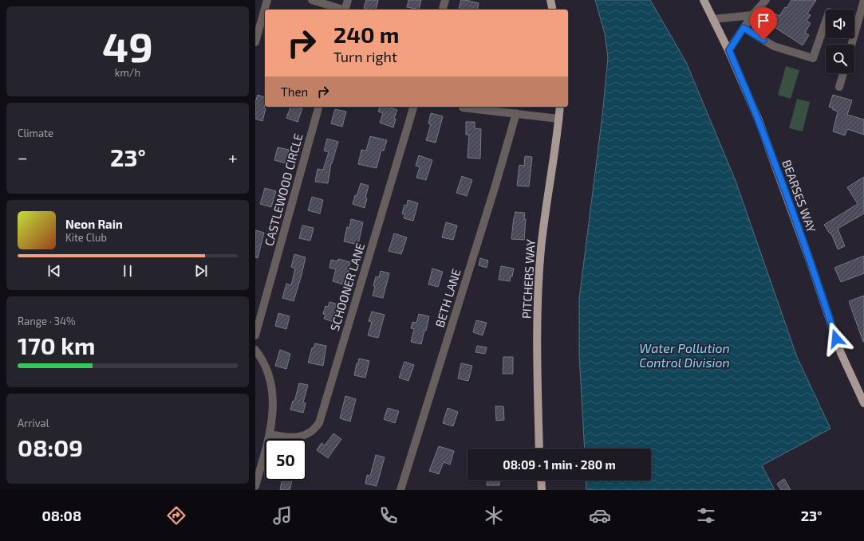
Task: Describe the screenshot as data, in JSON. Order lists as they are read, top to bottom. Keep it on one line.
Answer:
{"streets":{"main road":["BEARSES WAY","PITCHERS WAY"],"street":["CASTLEWOOD CIRCLE","SCHOONER LANE","BETH LANE"]},"water":["Water Pollution Control Division"],"page":{"tile":[["49","km/h"],"Climate",["Range · 34%","170 km"],["Arrival","08:09"]],"turn":["240 m","Turn right"],"then":"Then","heat":["−","23°","+"],"song":["Neon Rain","Kite Club"],"limit":"50","trip":"08:09 · 1 min · 280 m","tabs":["08:08","23°"]}}
